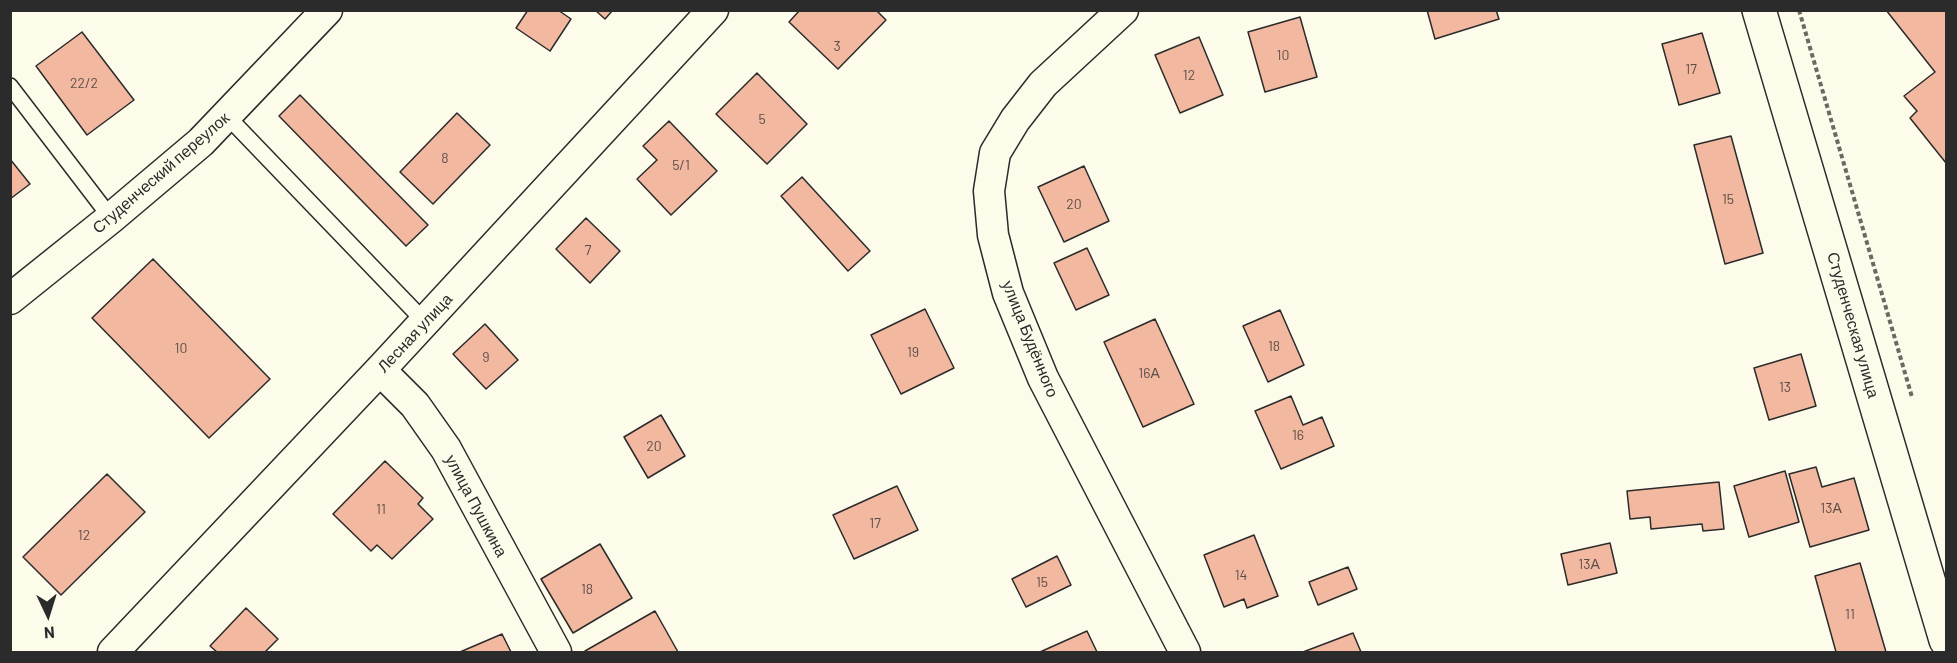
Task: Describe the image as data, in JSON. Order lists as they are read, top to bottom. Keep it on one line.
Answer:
{"streets":{"street":["Студенческий переулок","Студенческая улица","Лесная улица","улица Будённого","улица Пушкина"]},"crossings":[["Лесная улица","улица Пушкина"]],"house_numbers":["3","10","17","12","22/2","5","8","5/1","15","20","7","18","10","19","9","16А","13","16","20","13А","11","17","12","13А","14","15","18","11"],"north":"bottom"}
